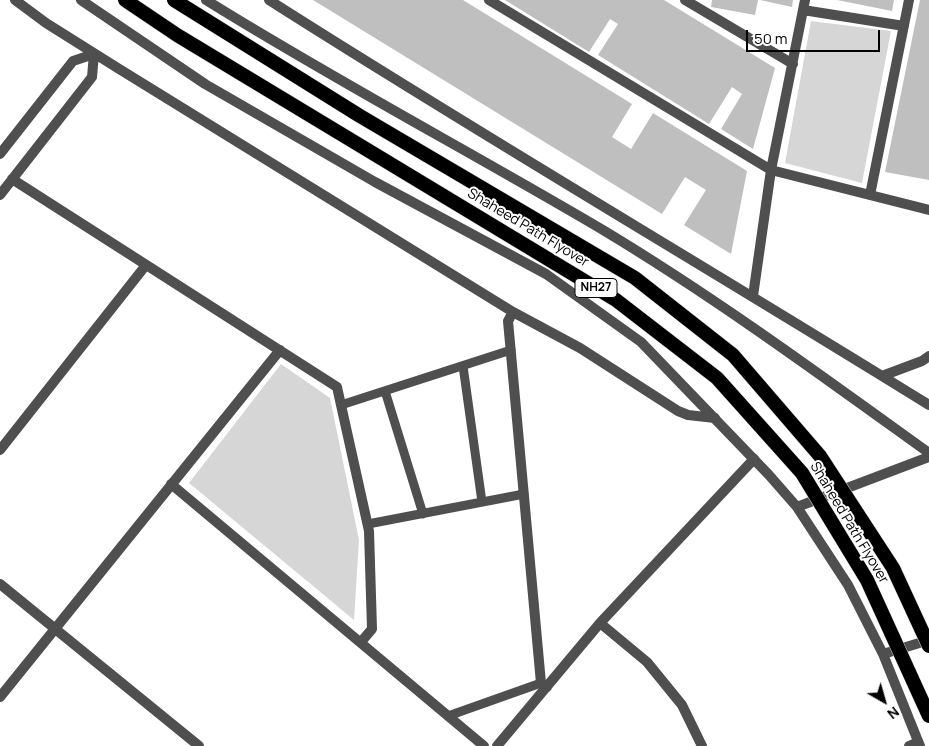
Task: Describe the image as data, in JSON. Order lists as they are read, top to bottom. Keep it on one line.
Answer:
{"streets":{"highway":["Shaheed Path Flyover","NH27"]},"scale_bar":"50 m","north":"bottom right"}
